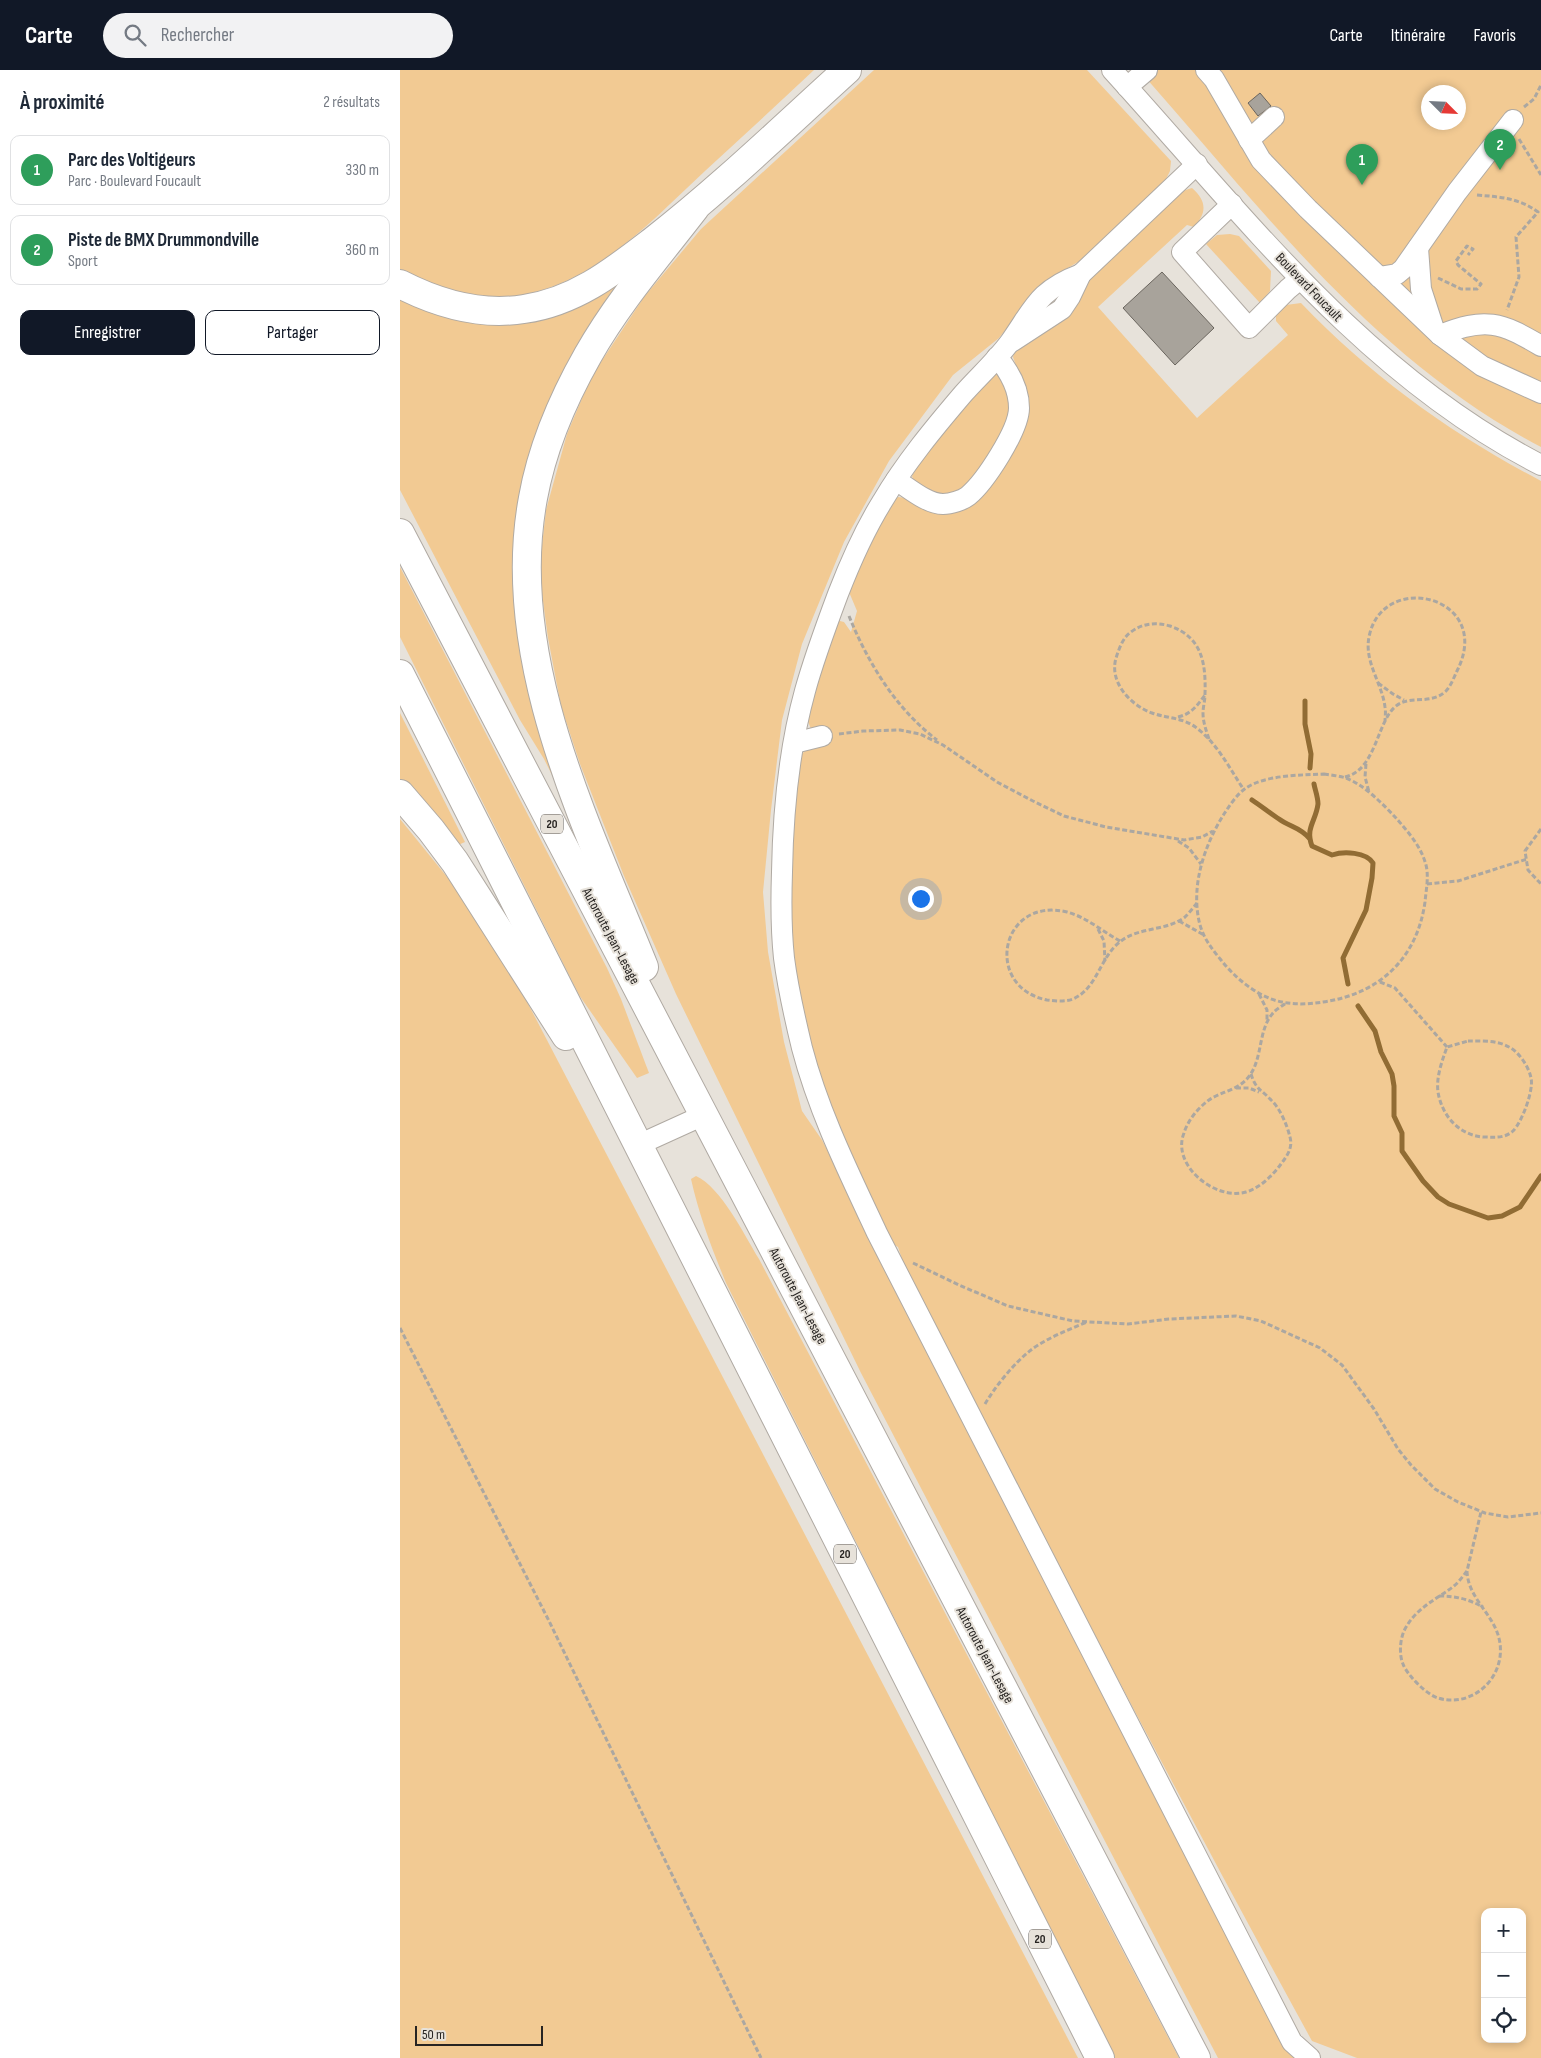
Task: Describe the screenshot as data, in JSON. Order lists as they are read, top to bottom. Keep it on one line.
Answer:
{"streets":{"highway":["20","Autoroute Jean-Lesage"],"street":["Boulevard Foucault"]},"scale_bar":"50 m","north":"bottom right","page":{"header":"Carte","search":"Rechercher","nav":["Carte","Itinéraire","Favoris"],"heading":["À proximité","2 résultats"],"pins":["2","1"],"list":[{"mark":"1","name":"Parc des Voltigeurs","note":"Parc · Boulevard Foucault","value":"330 m"},{"mark":"2","name":"Piste de BMX Drummondville","note":"Sport","value":"360 m"}],"buttons":["Enregistrer","Partager"],"map_buttons":["+","−"],"scale":"50 m"}}
